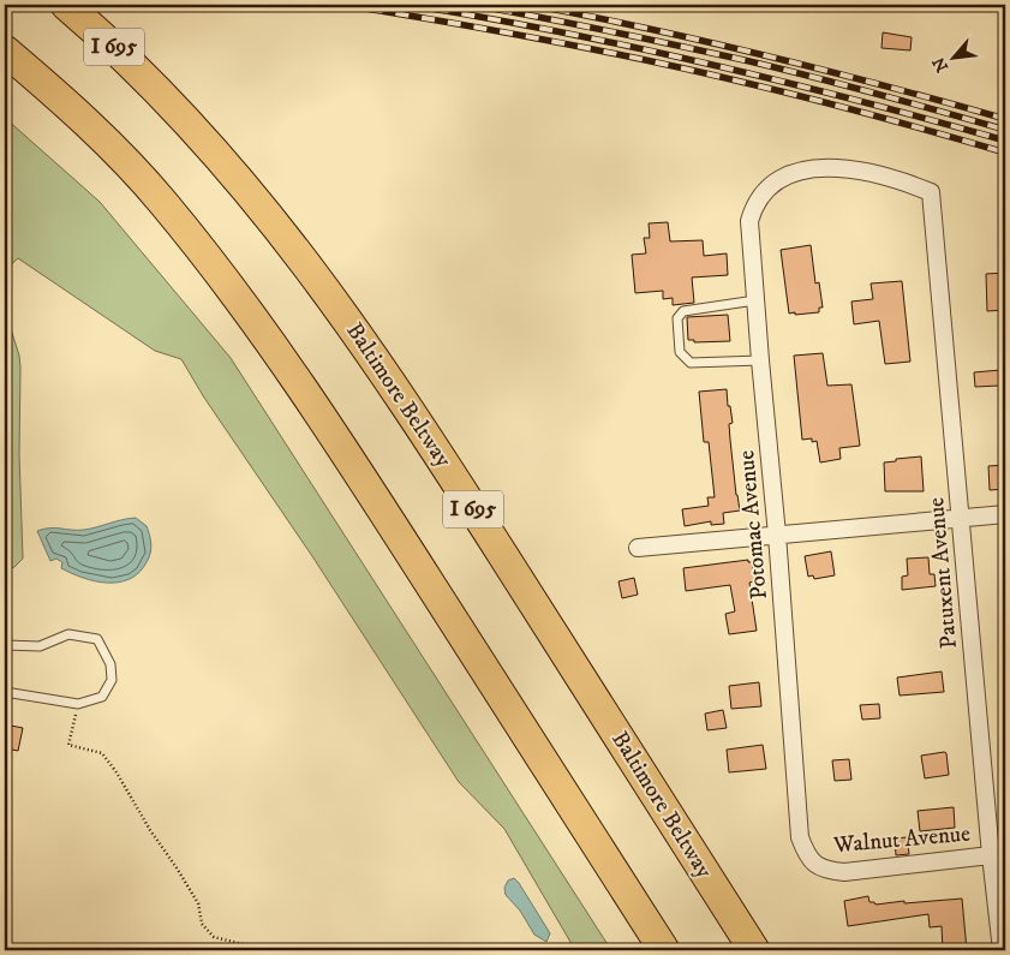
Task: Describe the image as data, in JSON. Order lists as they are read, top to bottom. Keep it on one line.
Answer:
{"streets":{"highway":["I 695","Baltimore Beltway"],"street":["Potomac Avenue","Patuxent Avenue","Walnut Avenue"]},"crossings":[["Potomac Avenue","Patuxent Avenue"],["Potomac Avenue","Walnut Avenue"],["Patuxent Avenue","Walnut Avenue"]],"north":"bottom left"}
